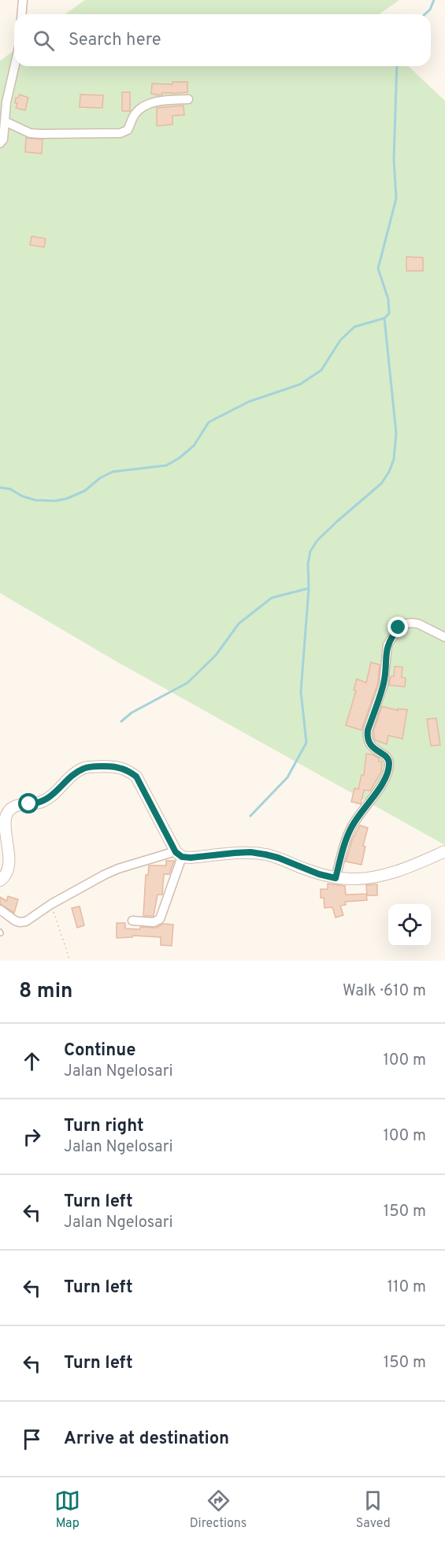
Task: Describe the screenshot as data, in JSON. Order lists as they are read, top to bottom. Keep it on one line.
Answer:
{"page":{"search":"Search here","heading":["8 min","Walk · 610 m"],"list":[["Continue","Jalan Ngelosari","100 m"],["Turn right","Jalan Ngelosari","100 m"],["Turn left","Jalan Ngelosari","150 m"],["Turn left","110 m"],["Turn left","150 m"],"Arrive at destination"],"nav":["Map","Directions","Saved"]}}
